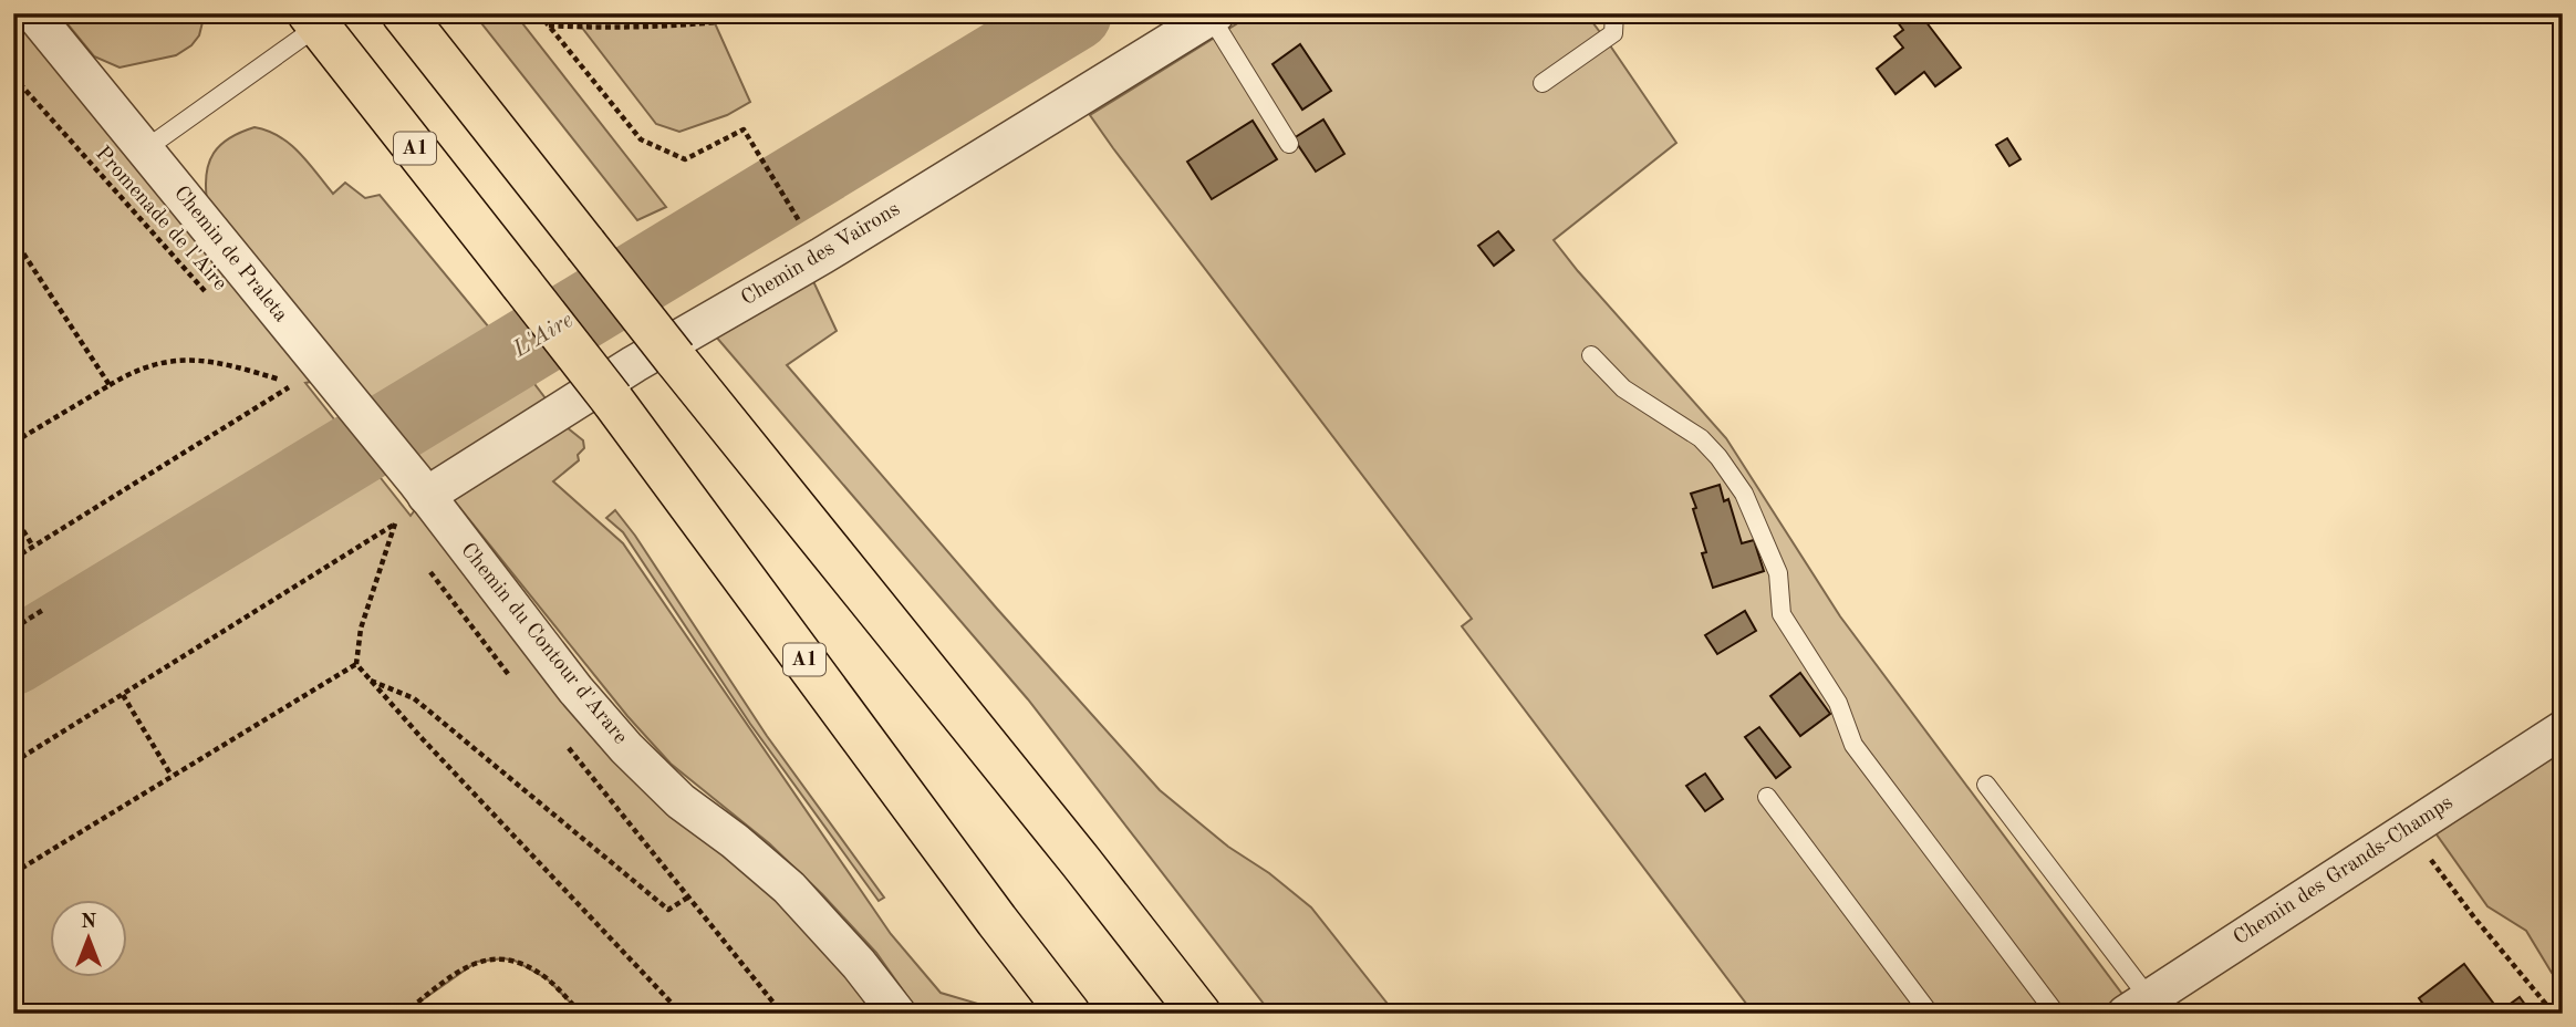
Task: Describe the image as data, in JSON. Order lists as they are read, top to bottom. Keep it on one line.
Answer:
{"streets":{"highway":["A1"],"street":["Chemin de Praleta","Chemin des Vairons","Chemin du Contour d'Arare","Chemin des Grands-Champs"],"path":["Promenade de l'Aire"]},"crossings":[["Chemin de Praleta","Chemin des Vairons"],["Chemin de Praleta","Chemin du Contour d'Arare"],["Chemin des Vairons","Chemin du Contour d'Arare"]],"water":["L'Aire"],"north":"top"}
